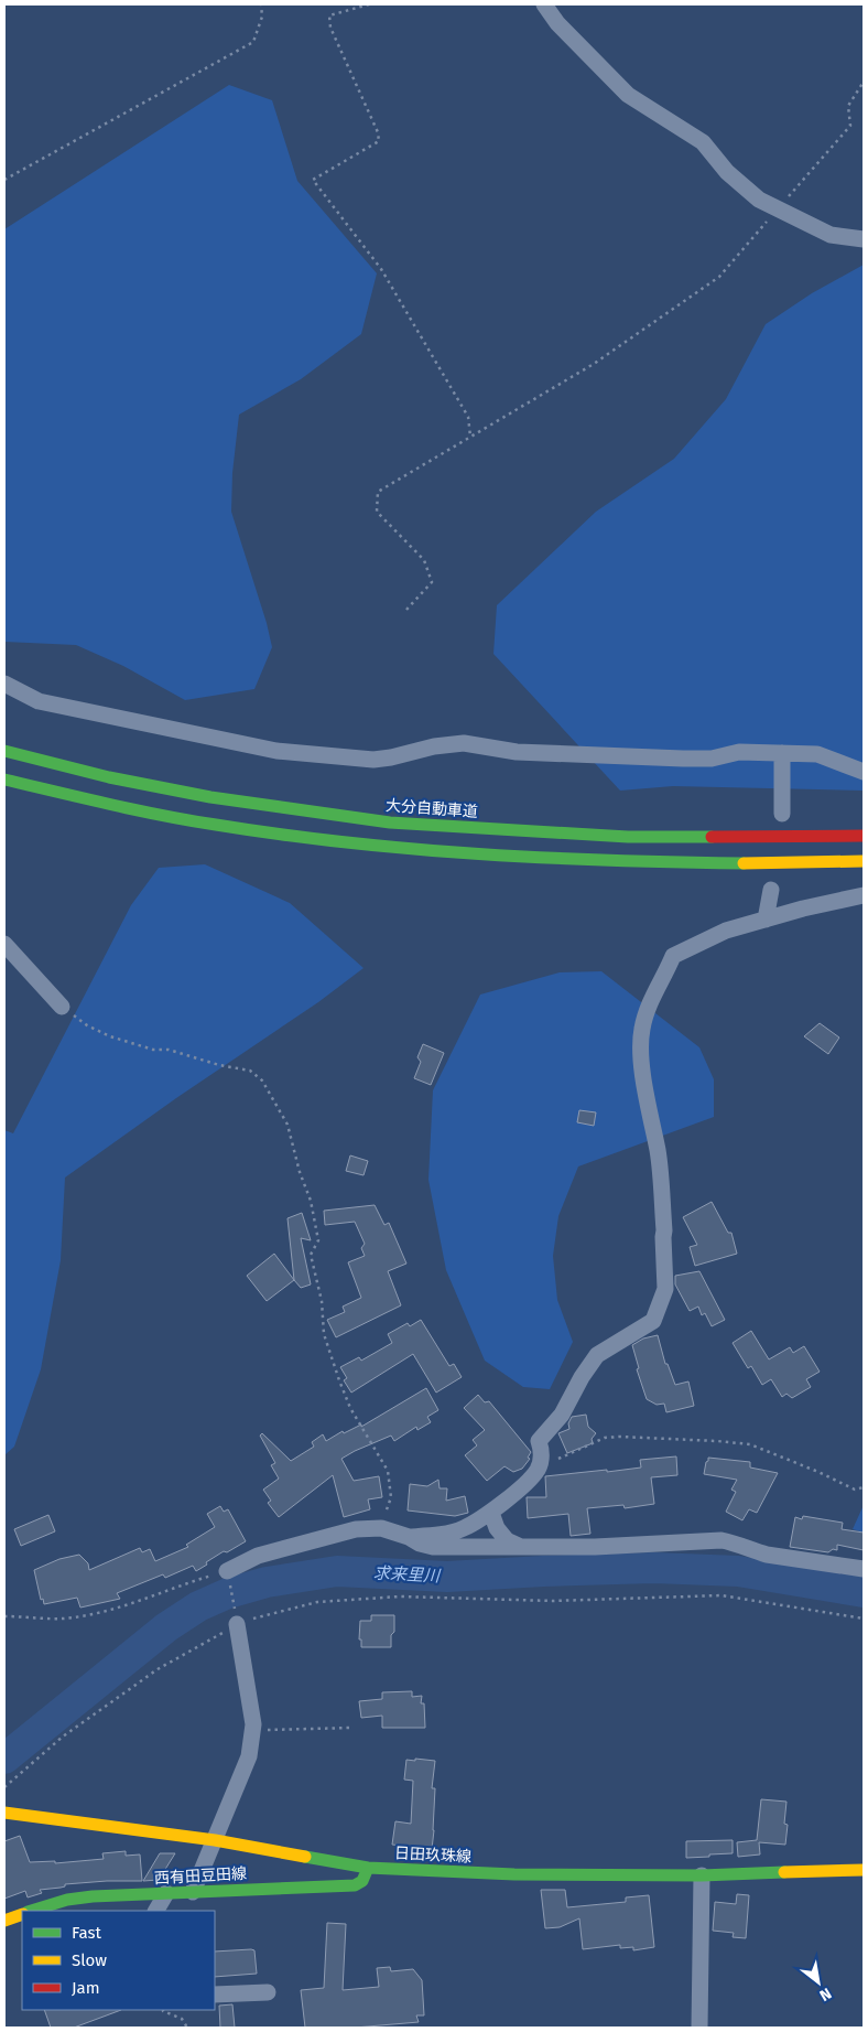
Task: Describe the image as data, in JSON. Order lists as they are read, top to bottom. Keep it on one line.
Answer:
{"streets":{"main road":["大分自動車道","日田玖珠線","西有田豆田線"]},"crossings":[["日田玖珠線","西有田豆田線"]],"water":["求来里川"],"legend":["Fast","Slow","Jam"],"north":"bottom right"}
